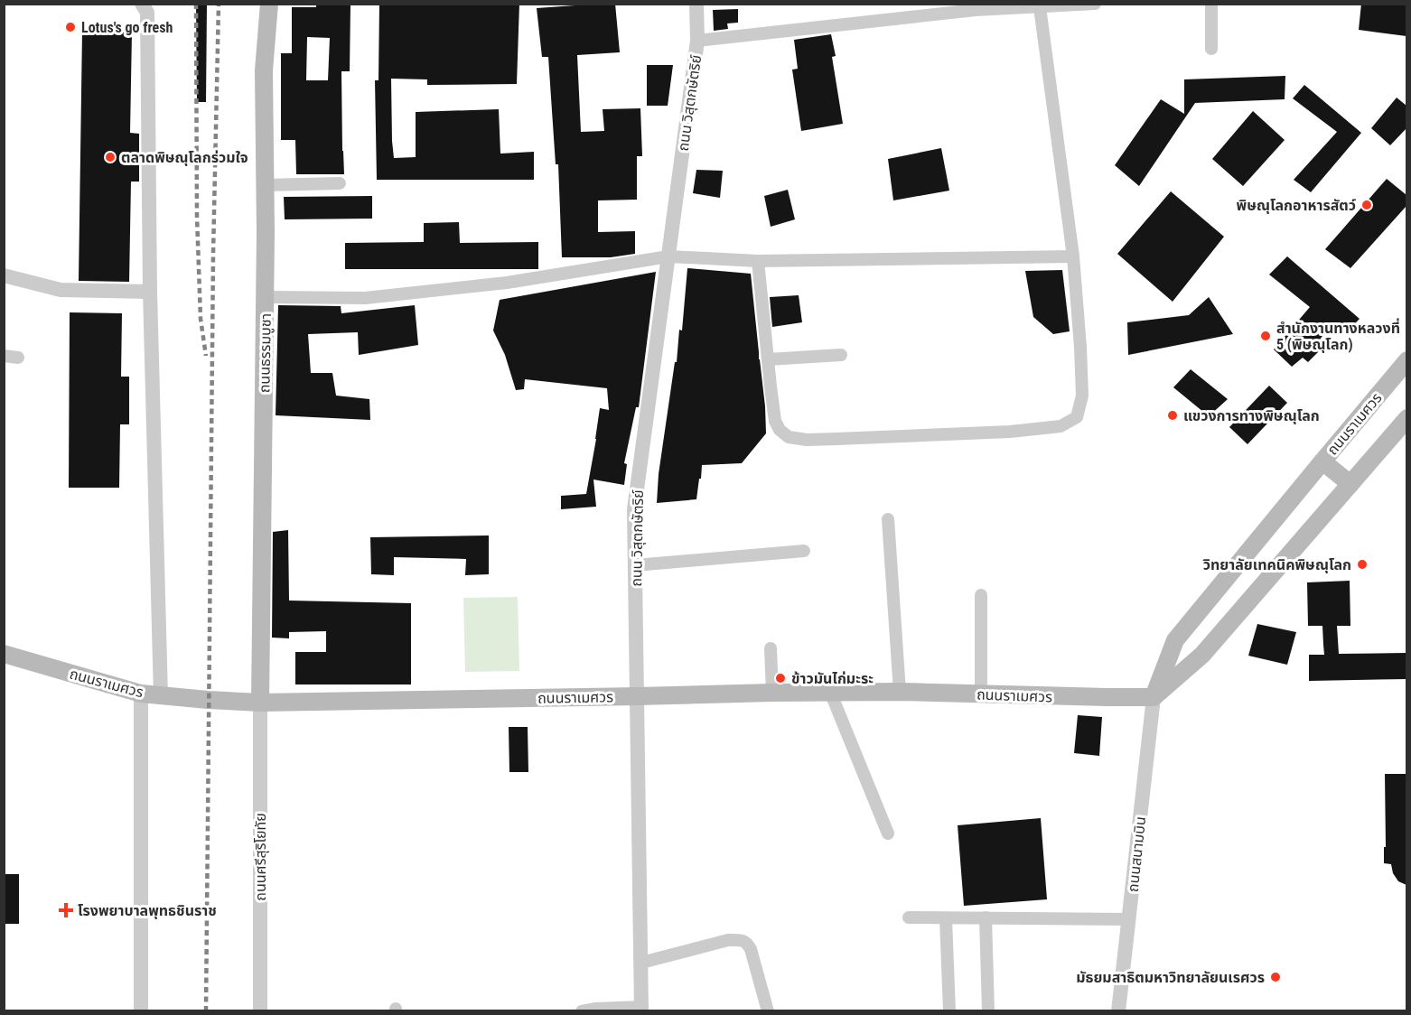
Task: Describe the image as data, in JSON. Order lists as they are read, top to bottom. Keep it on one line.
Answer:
{"streets":{"main road":["ถนนธรรมบูชา","ถนนราเมศวร"],"street":["ถนน วิสุตกษัตริย์","ถนนสนามบิน","ถนนศรีสุริโยทัย"]},"crossings":[["ถนน วิสุตกษัตริย์","ถนนราเมศวร"],["ถนนธรรมบูชา","ถนนราเมศวร"],["ถนนธรรมบูชา","ถนนศรีสุริโยทัย"],["ถนนราเมศวร","ถนนสนามบิน"],["ถนนราเมศวร","ถนนศรีสุริโยทัย"]],"places":{"other":["Lotus's go fresh","ตลาดพิษณุโลกร่วมใจ","พิษณุโลกอาหารสัตว์","สำนักงานทางหลวงที่ 5 (พิษณุโลก)","แขวงการทางพิษณุโลก","วิทยาลัยเทคนิคพิษณุโลก","ข้าวมันไก่มะระ","มัธยมสาธิตมหาวิทยาลัยนเรศวร"],"health":["โรงพยาบาลพุทธชินราช"]}}
